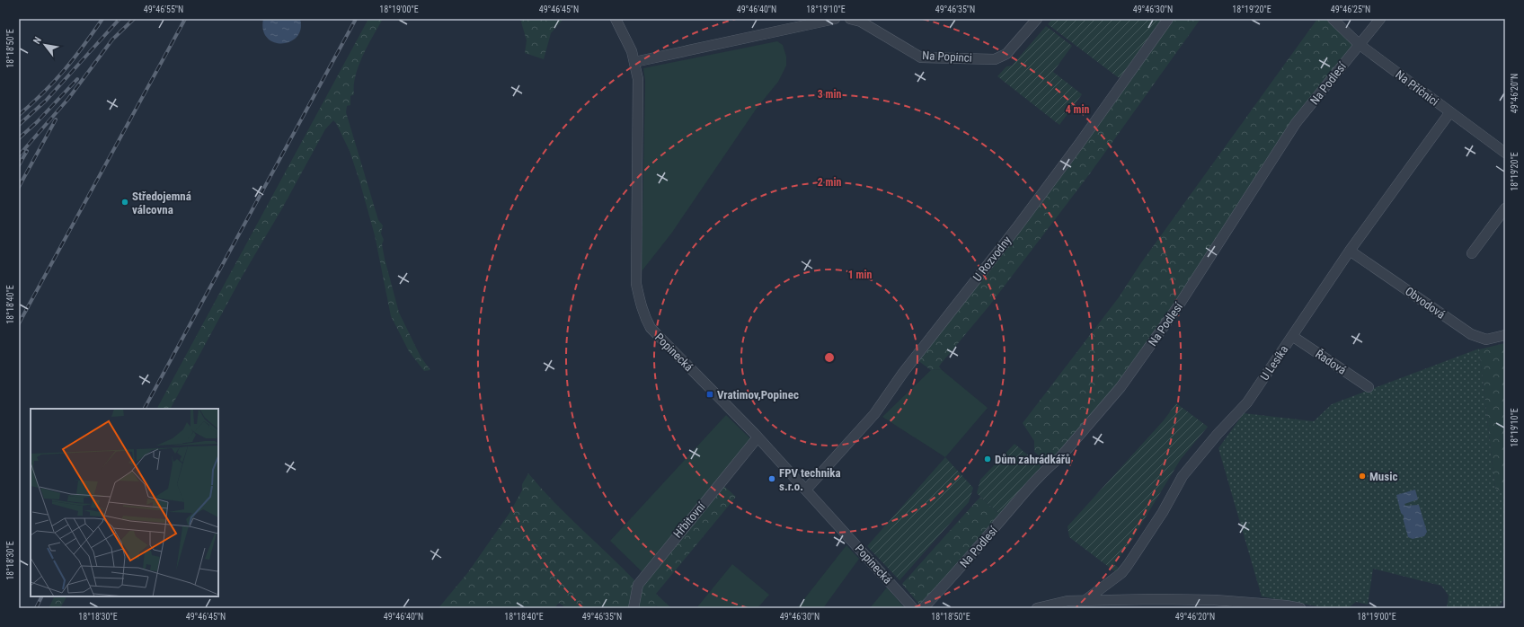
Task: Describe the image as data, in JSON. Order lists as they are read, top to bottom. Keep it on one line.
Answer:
{"streets":{"street":["Na Popinci","Na Podlesí","Na Příčnici","U Rozvodny","Obvodová","Popinecká","Řadová","U Lesíka","Hřbitovní"]},"crossings":[["Na Podlesí","Na Příčnici"],["Na Příčnici","U Lesíka"],["U Rozvodny","Popinecká"],["Obvodová","U Lesíka"],["Popinecká","Hřbitovní"],["Řadová","U Lesíka"]],"places":{"other":["Středojemná válcovna","Dům zahrádkářů","Music","FPV technika s.r.o."],"transit":["Vratimov,Popinec"]},"north":"top left","coordinates":["49°46'55\"N","18°19'00\"E","49°46'45\"N","49°46'40\"N","18°19'10\"E","49°46'35\"N","49°46'30\"N","18°19'20\"E","49°46'25\"N","18°18'50\"E","49°46'20\"N","18°18'40\"E","18°18'30\"E"],"rings":["3 min","4 min","2 min","1 min"]}
